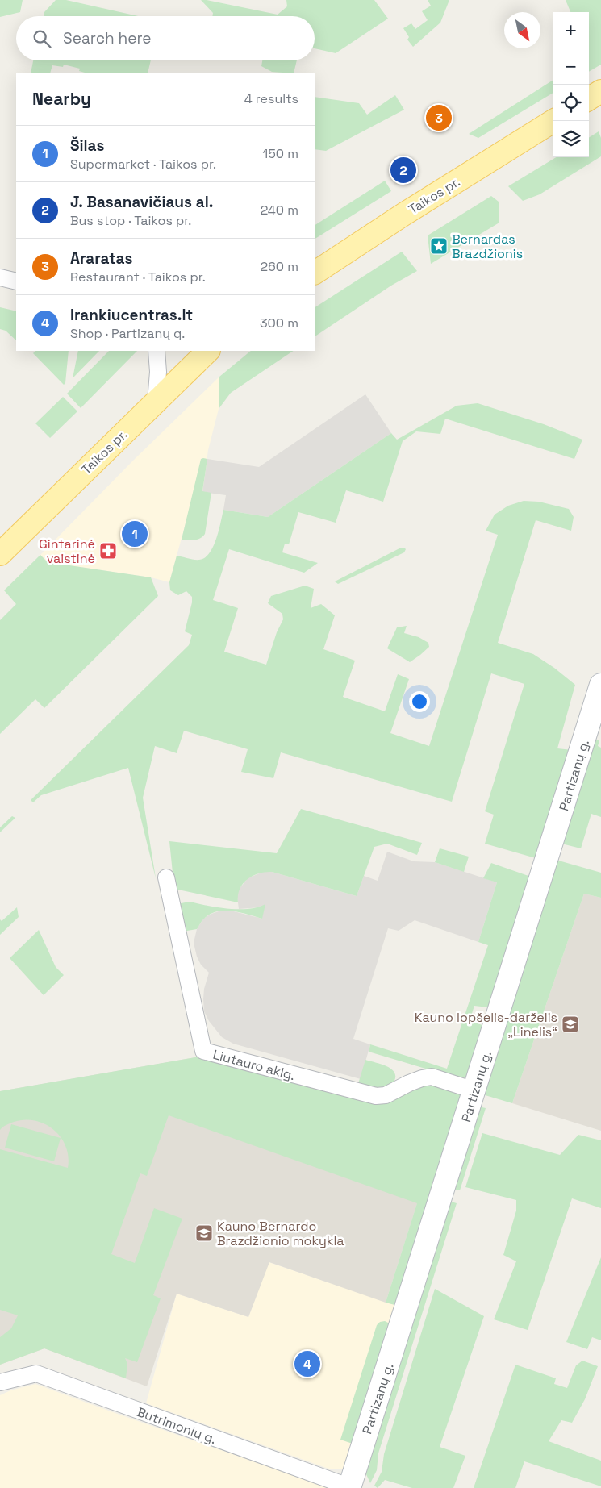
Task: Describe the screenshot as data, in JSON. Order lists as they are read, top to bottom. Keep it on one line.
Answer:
{"streets":{"main road":["Taikos pr."],"street":["Partizanų g.","Liutauro aklg.","Butrimonių g."]},"crossings":[["Partizanų g.","Liutauro aklg."],["Partizanų g.","Butrimonių g."]],"places":{"place":["Bernardas Brazdžionis"],"pharmacy":["Gintarinė vaistinė"],"school or university":["Kauno lopšelis-darželis „Linelis“","Kauno Bernardo Brazdžionio mokykla"]},"north":"bottom right","page":{"map_buttons":["+","−"],"search":"Search here","heading":["Nearby","4 results"],"pins":["3","2","1","4"],"list":[{"mark":"1","name":"Šilas","note":"Supermarket · Taikos pr.","value":"150 m"},{"mark":"2","name":"J. Basanavičiaus al.","note":"Bus stop · Taikos pr.","value":"240 m"},{"mark":"3","name":"Araratas","note":"Restaurant · Taikos pr.","value":"260 m"},{"mark":"4","name":"Irankiucentras.lt","note":"Shop · Partizanų g.","value":"300 m"}]}}
